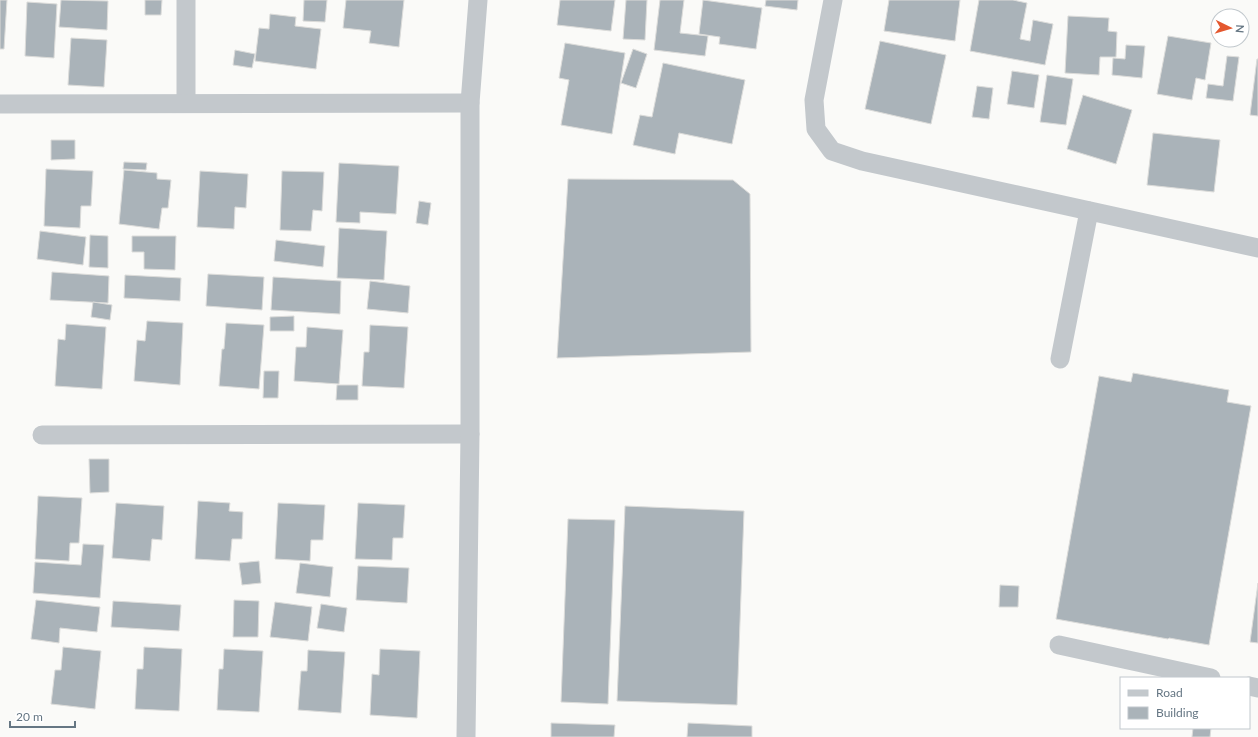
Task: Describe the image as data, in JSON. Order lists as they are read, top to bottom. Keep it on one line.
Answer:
{"legend":["Road","Building"],"scale_bar":"20 m","north":"right"}
